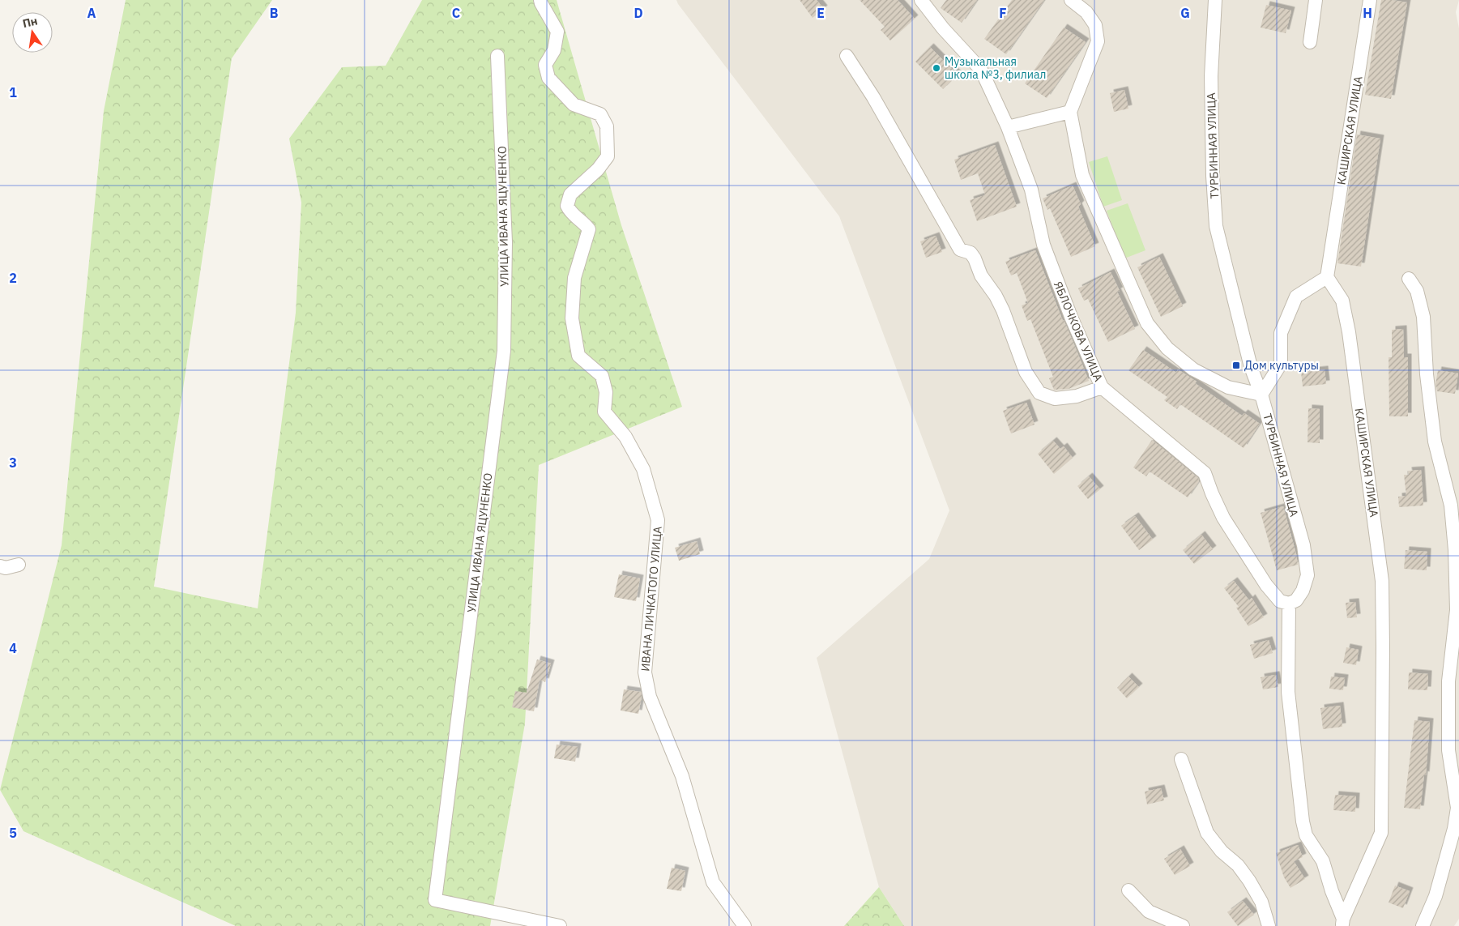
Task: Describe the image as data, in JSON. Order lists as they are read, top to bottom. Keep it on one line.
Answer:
{"streets":{"street":["КАШИРСКАЯ УЛИЦА","ТУРБИННАЯ УЛИЦА","УЛИЦА ИВАНА ЯЦУНЕНКО","ЯБЛОЧКОВА УЛИЦА","ИВАНА ЛИЧКАТОГО УЛИЦА"]},"crossings":[["ТУРБИННАЯ УЛИЦА","ЯБЛОЧКОВА УЛИЦА"]],"places":{"other":["Музыкальная школа №3, филиал"],"transit":["Дом культуры"]},"north":"top","grid":{"columns":["A","B","C","D","E","F","G","H"],"rows":["1","2","3","4","5"]}}
